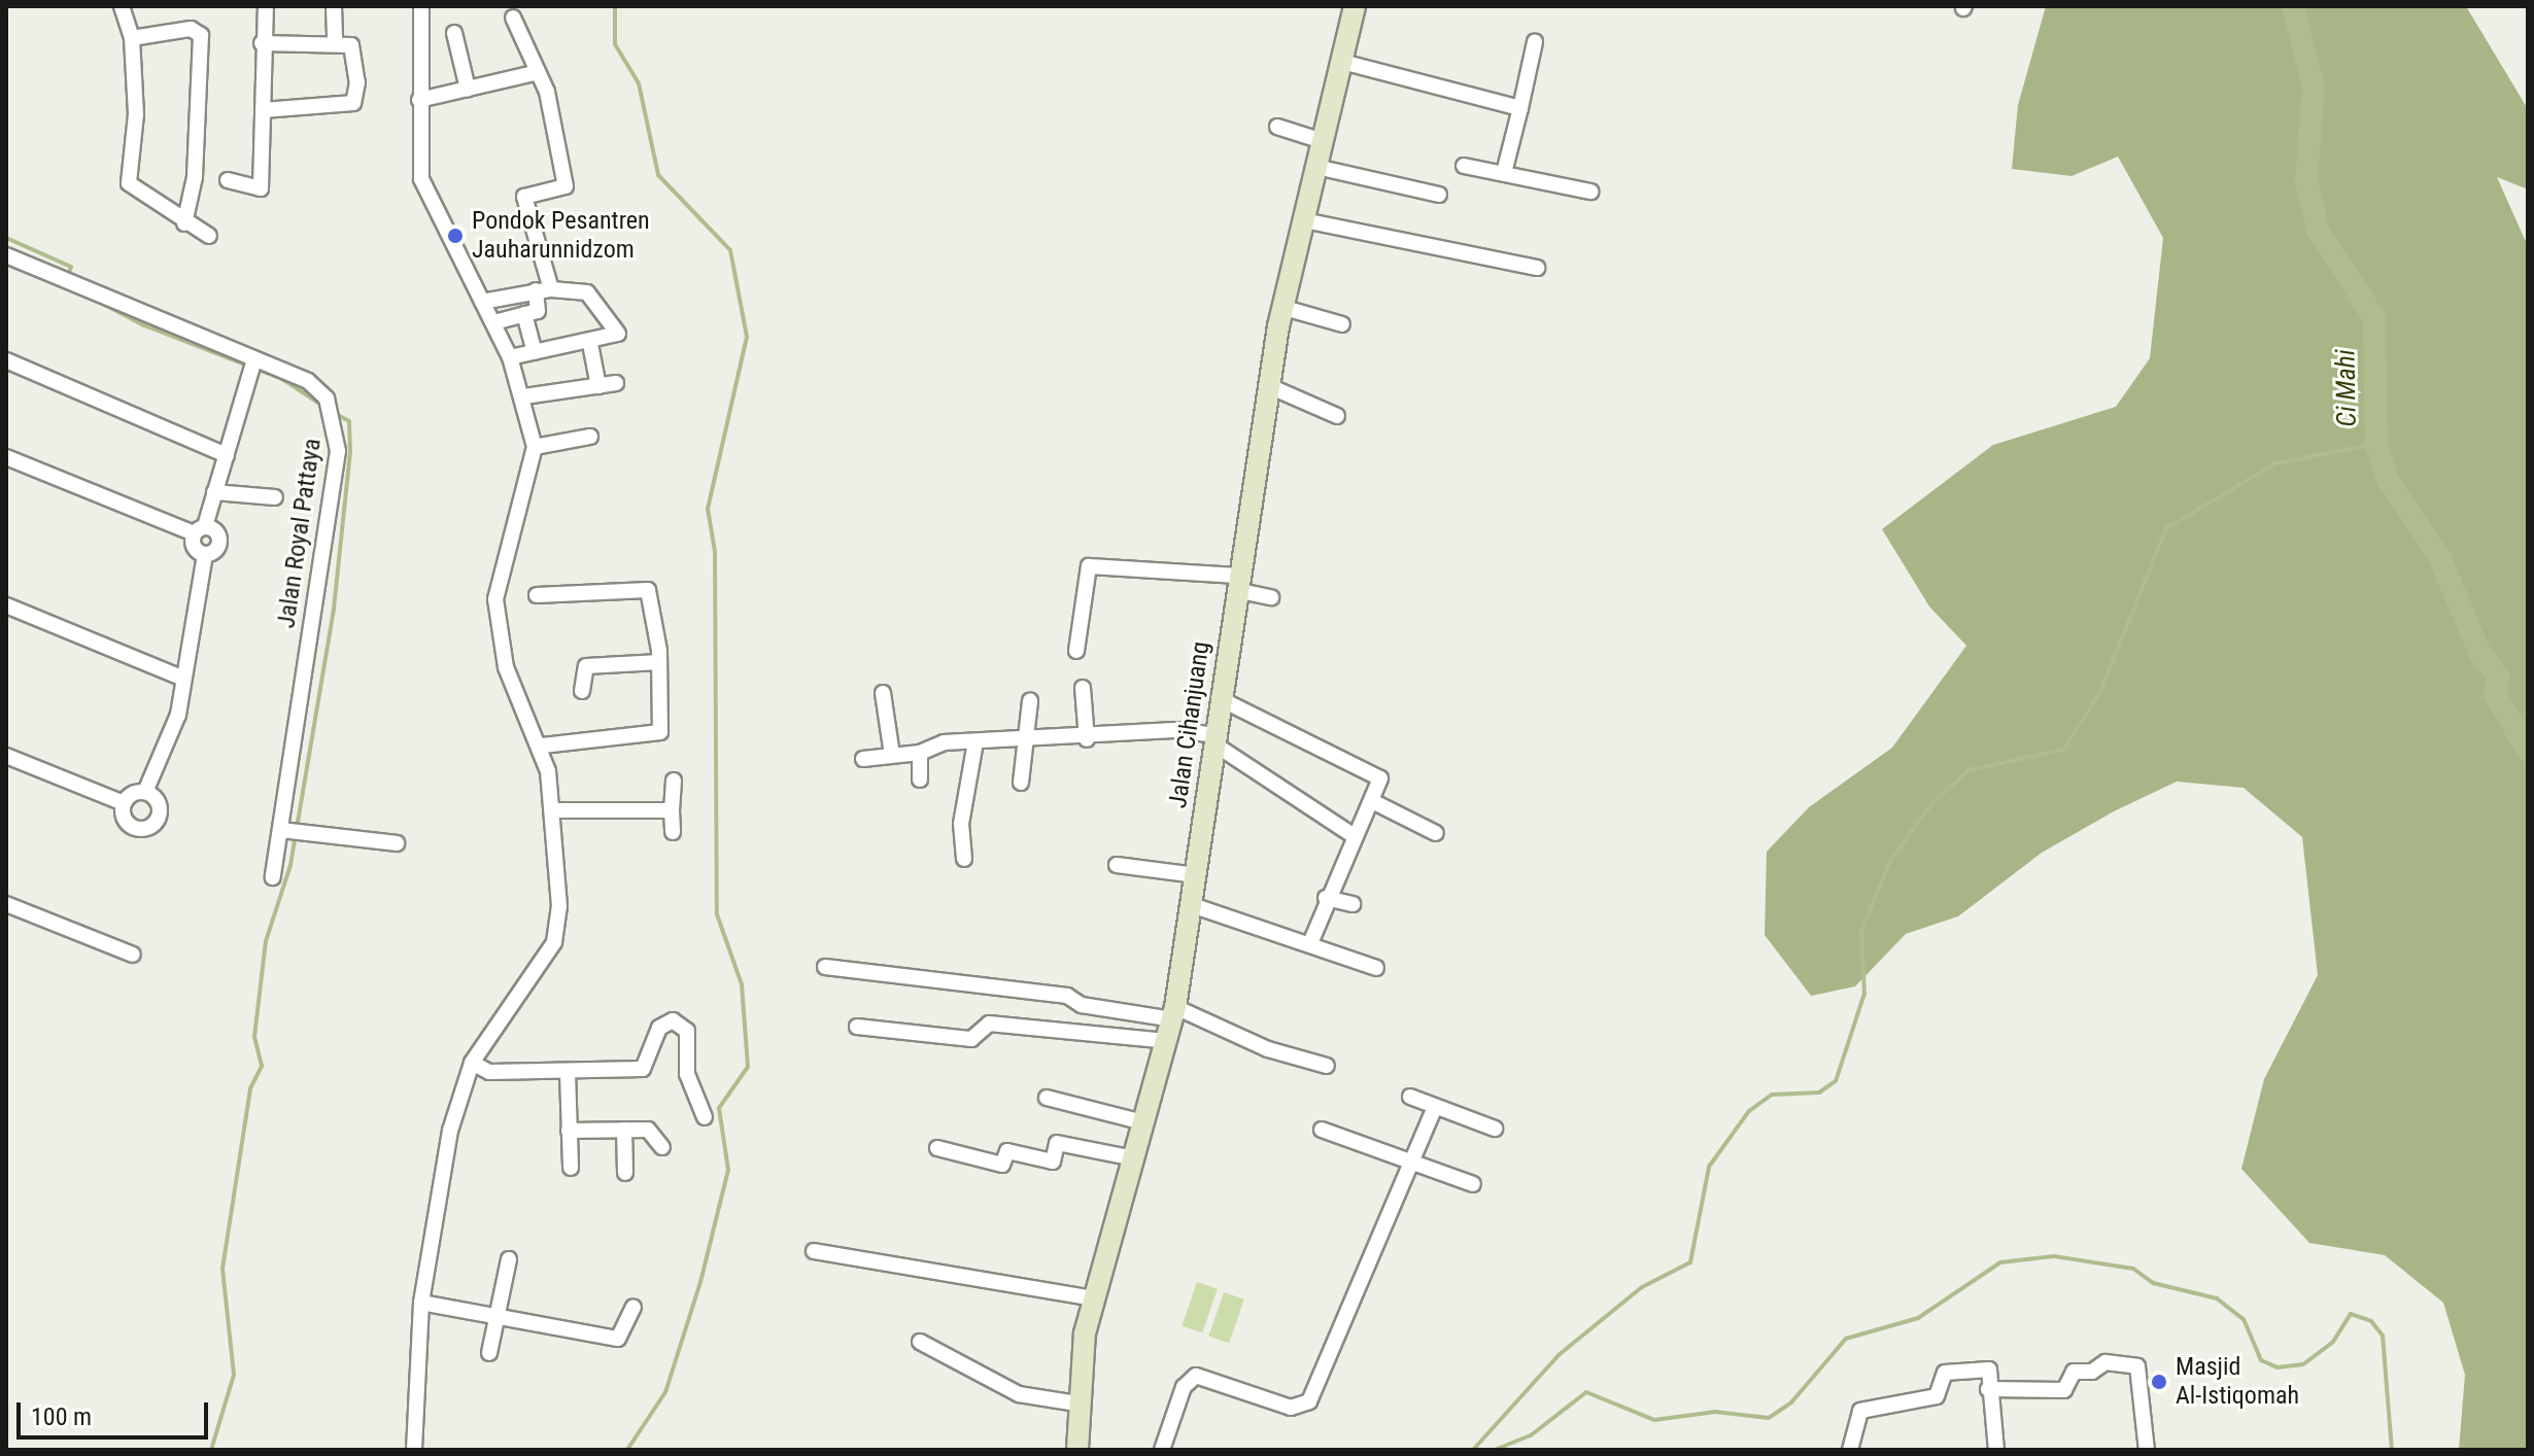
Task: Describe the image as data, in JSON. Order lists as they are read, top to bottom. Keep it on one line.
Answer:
{"streets":{"main road":["Jalan Cihanjuang"],"street":["Jalan Royal Pattaya"]},"water":["Ci Mahi"],"places":["Pondok Pesantren Jauharunnidzom","Masjid Al-Istiqomah"],"scale_bar":"100 m"}
